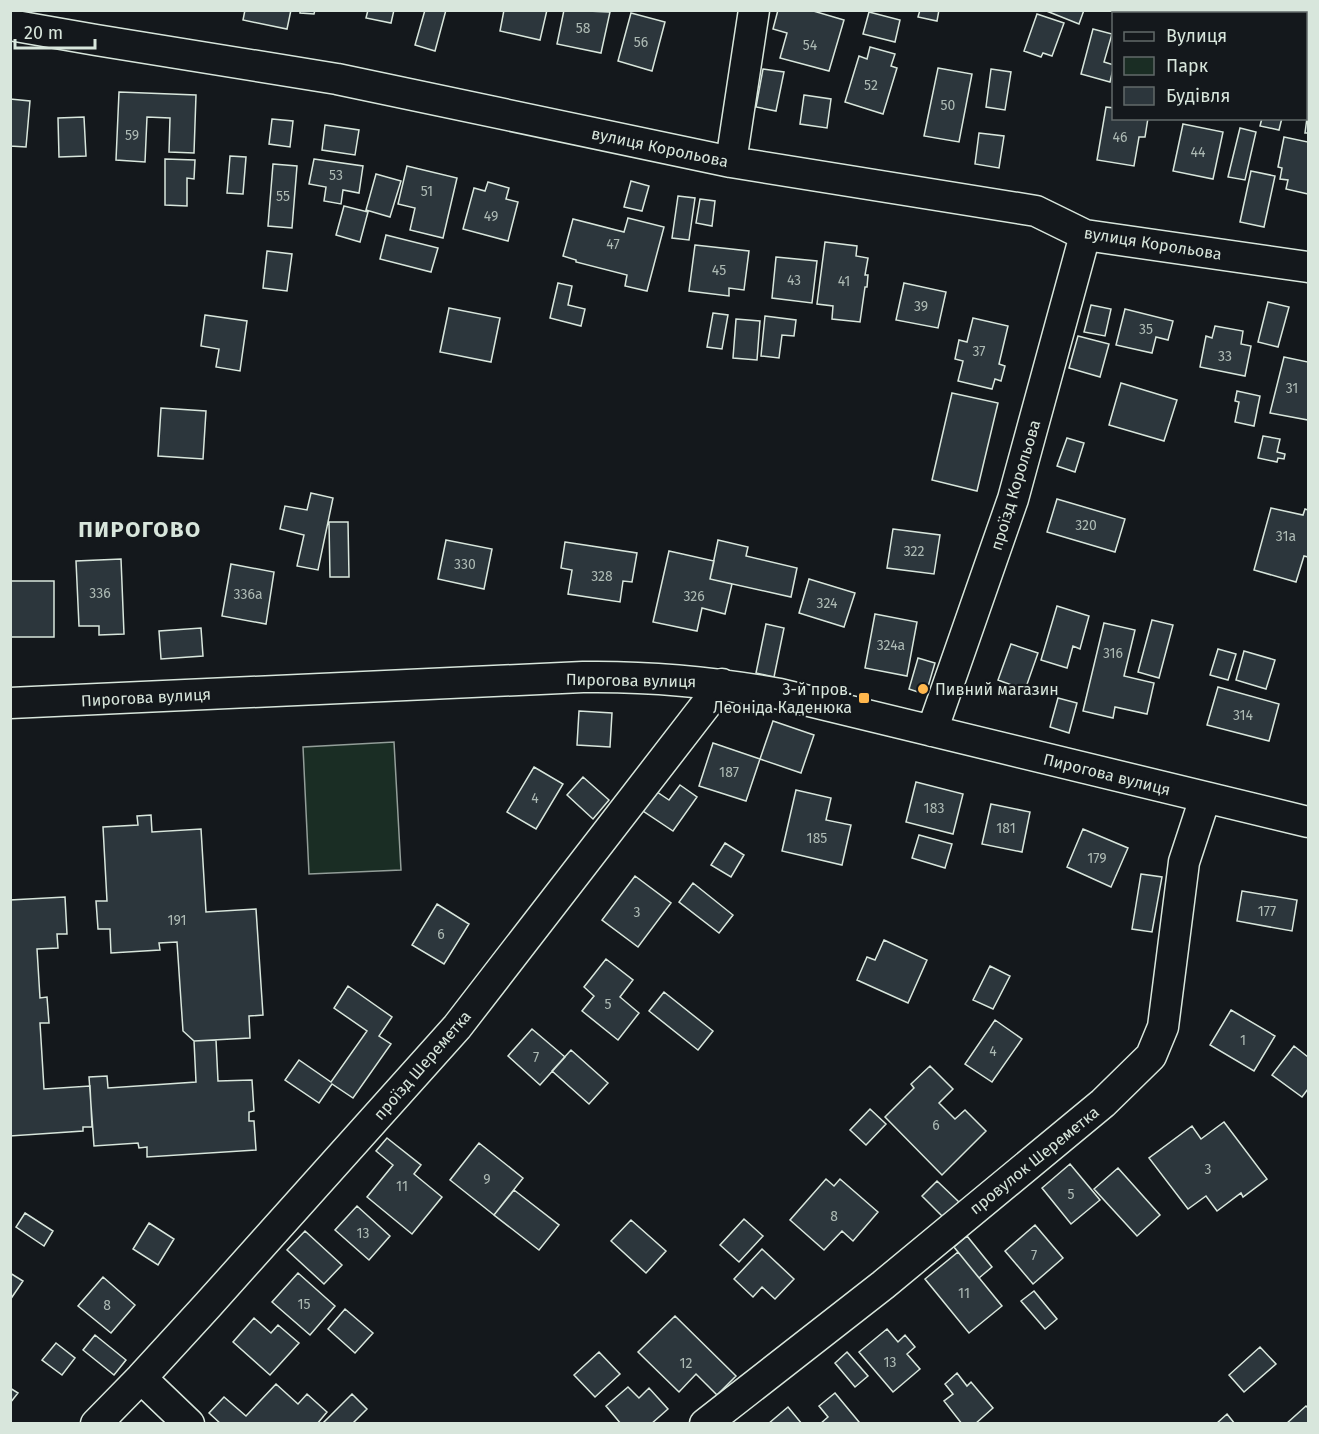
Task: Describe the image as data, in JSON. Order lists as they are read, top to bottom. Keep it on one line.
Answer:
{"streets":{"street":["вулиця Корольова","проїзд Корольова","Пирогова вулиця","проїзд Шереметка","провулок Шереметка"]},"crossings":[["вулиця Корольова","проїзд Корольова"],["проїзд Корольова","Пирогова вулиця"],["Пирогова вулиця","проїзд Шереметка"],["Пирогова вулиця","провулок Шереметка"]],"districts":["ПИРОГОВО"],"places":{"other":["Пивний магазин"],"transit":["3-й пров. Леоніда Каденюка"]},"house_numbers":["58","56","54","52","50","59","46","44","53","51","55","49","47","45","43","41","39","35","37","33","31","320","31а","322","330","328","336","336а","326","324","324а","316","314","187","4","183","181","185","179","177","3","191","6","5","1","4","7","6","3","9","11","5","8","13","7","11","15","8","13","12"],"legend":["Вулиця","Парк","Будівля"],"scale_bar":"20 m"}
